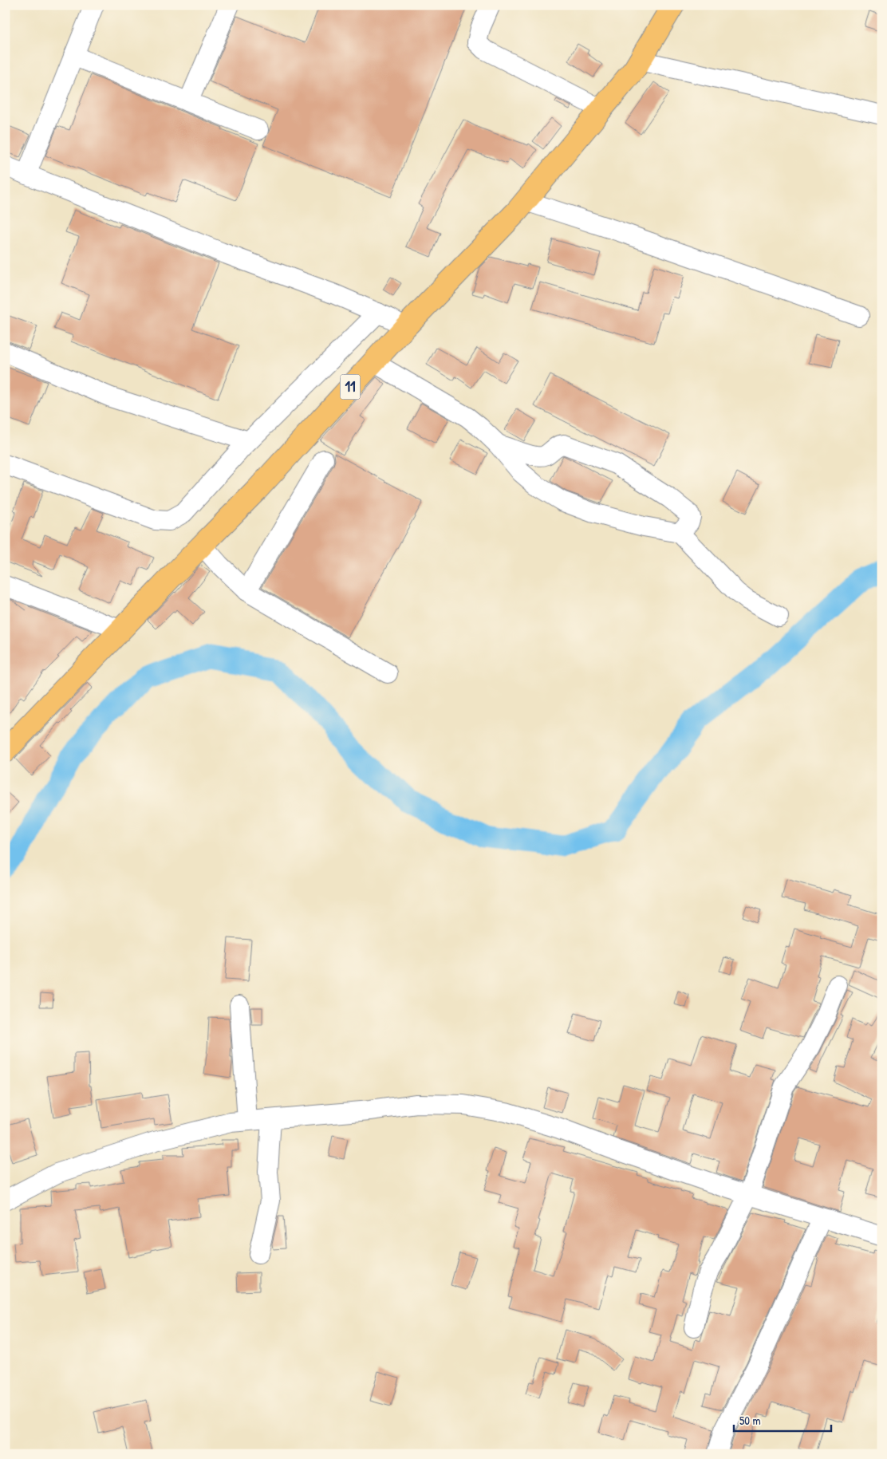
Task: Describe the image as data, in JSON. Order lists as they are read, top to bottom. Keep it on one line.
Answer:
{"streets":{"highway":["11"]},"scale_bar":"50 m"}
